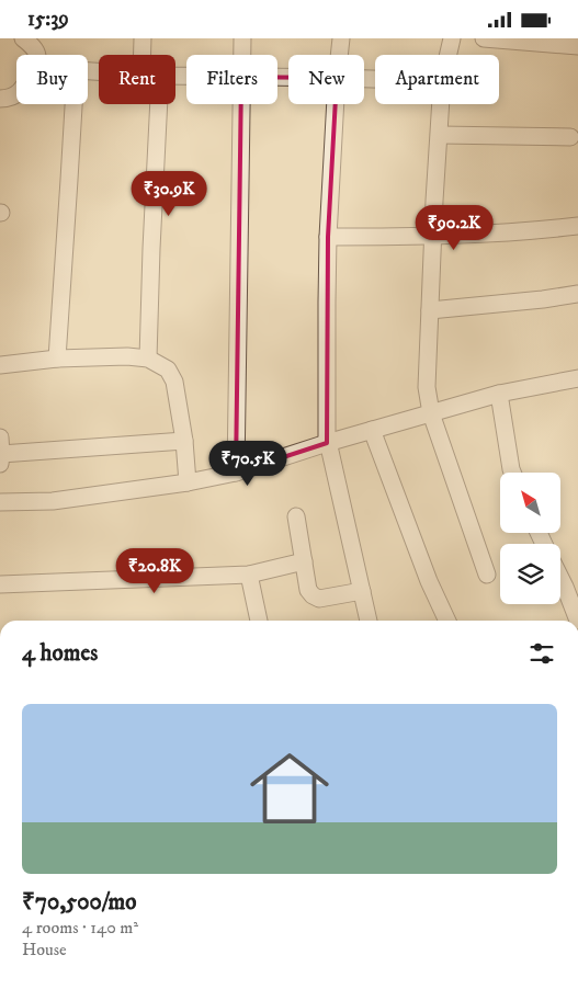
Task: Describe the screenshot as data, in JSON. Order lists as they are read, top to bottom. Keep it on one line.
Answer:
{"north":"top left","page":{"status":"15:39","chip":["Buy","Rent","Filters","New","Apartment"],"price":["₹30.9K","₹90.2K","₹70.5K","₹20.8K"],"heading":"4 homes","list":[{"name":"₹70,500/mo","note":"4 rooms · 140 m² · House"}]}}
